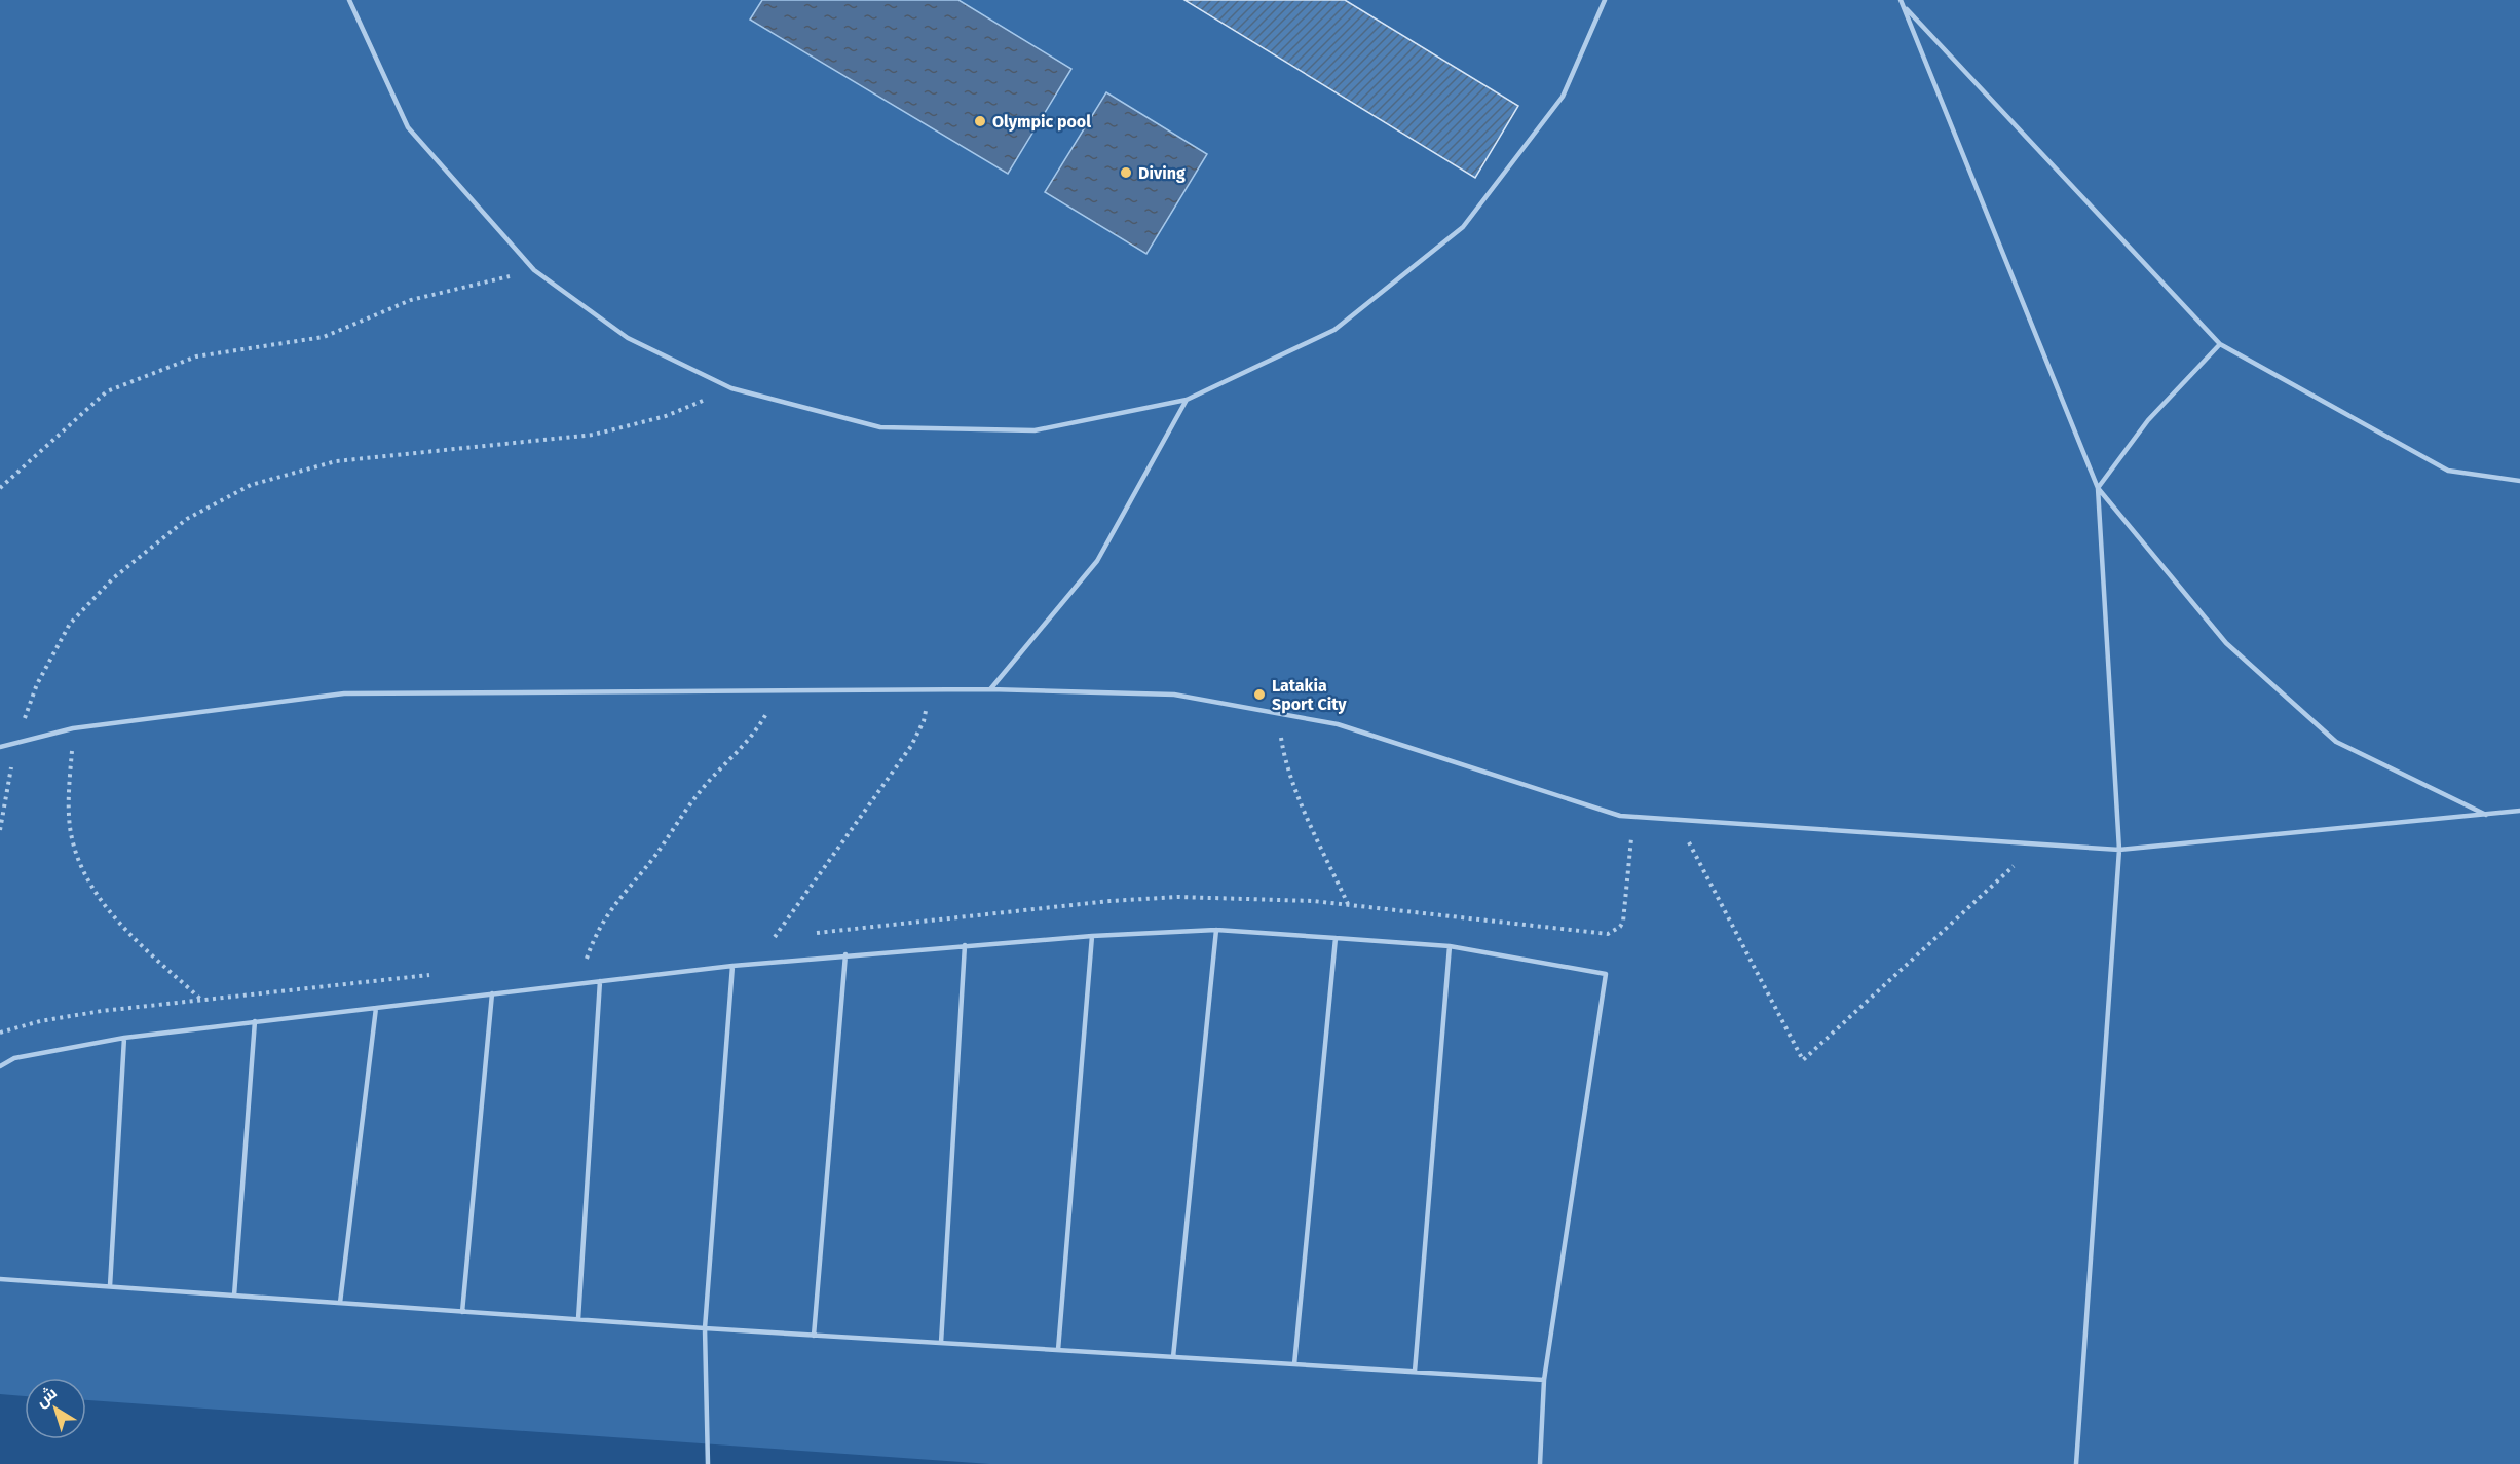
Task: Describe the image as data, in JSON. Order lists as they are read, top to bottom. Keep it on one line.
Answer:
{"places":["Olympic pool","Diving","Latakia Sport City"],"north":"top left"}
